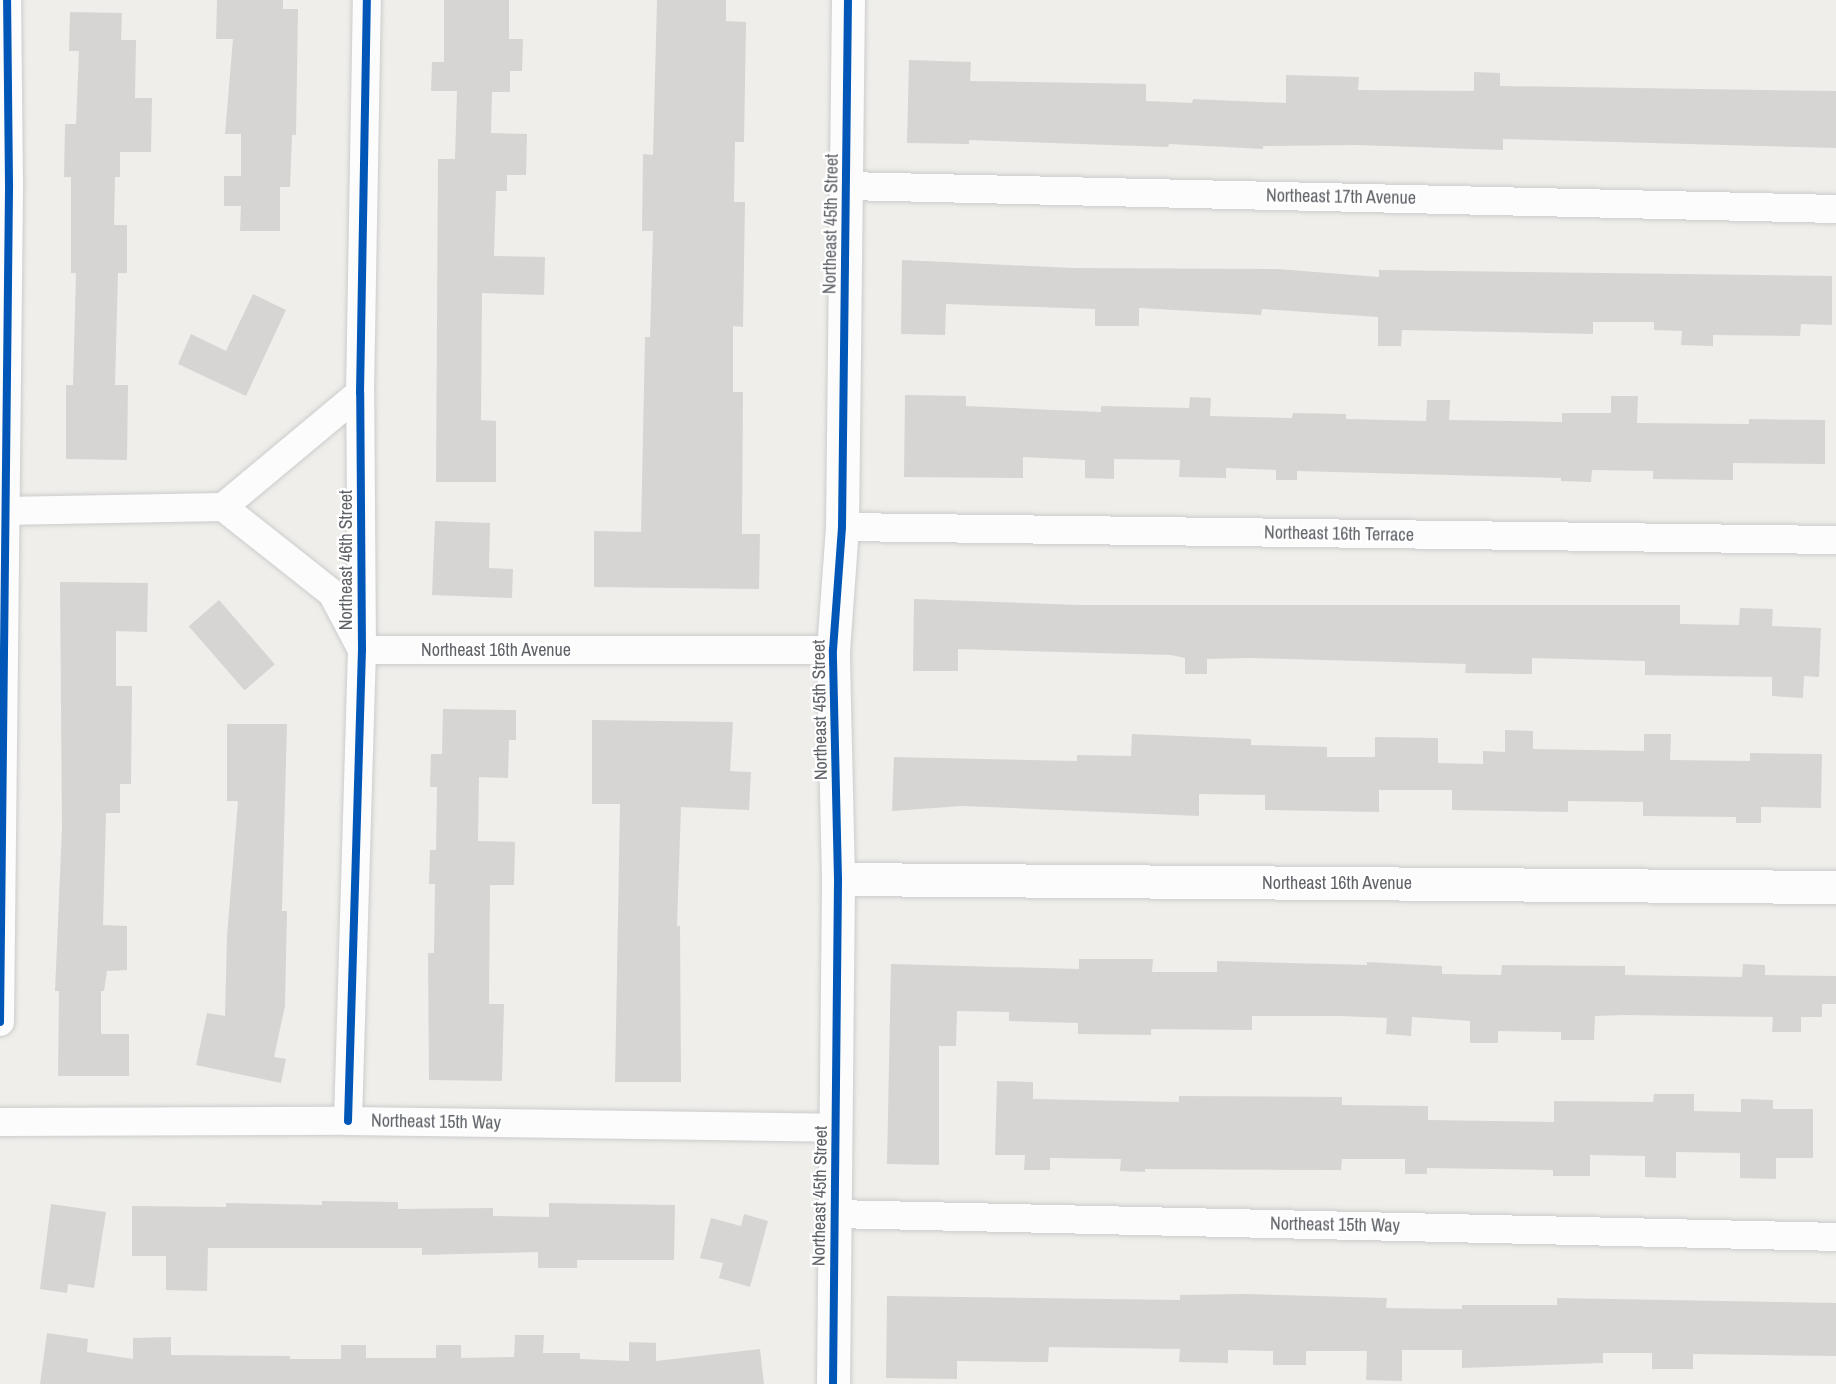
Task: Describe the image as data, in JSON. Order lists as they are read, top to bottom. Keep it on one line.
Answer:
{"streets":{"street":["Northeast 17th Avenue","Northeast 45th Street","Northeast 16th Terrace","Northeast 46th Street","Northeast 16th Avenue","Northeast 15th Way"]},"crossings":[["Northeast 17th Avenue","Northeast 45th Street"],["Northeast 45th Street","Northeast 16th Terrace"],["Northeast 45th Street","Northeast 16th Avenue"],["Northeast 45th Street","Northeast 15th Way"],["Northeast 46th Street","Northeast 16th Avenue"],["Northeast 46th Street","Northeast 15th Way"]]}
